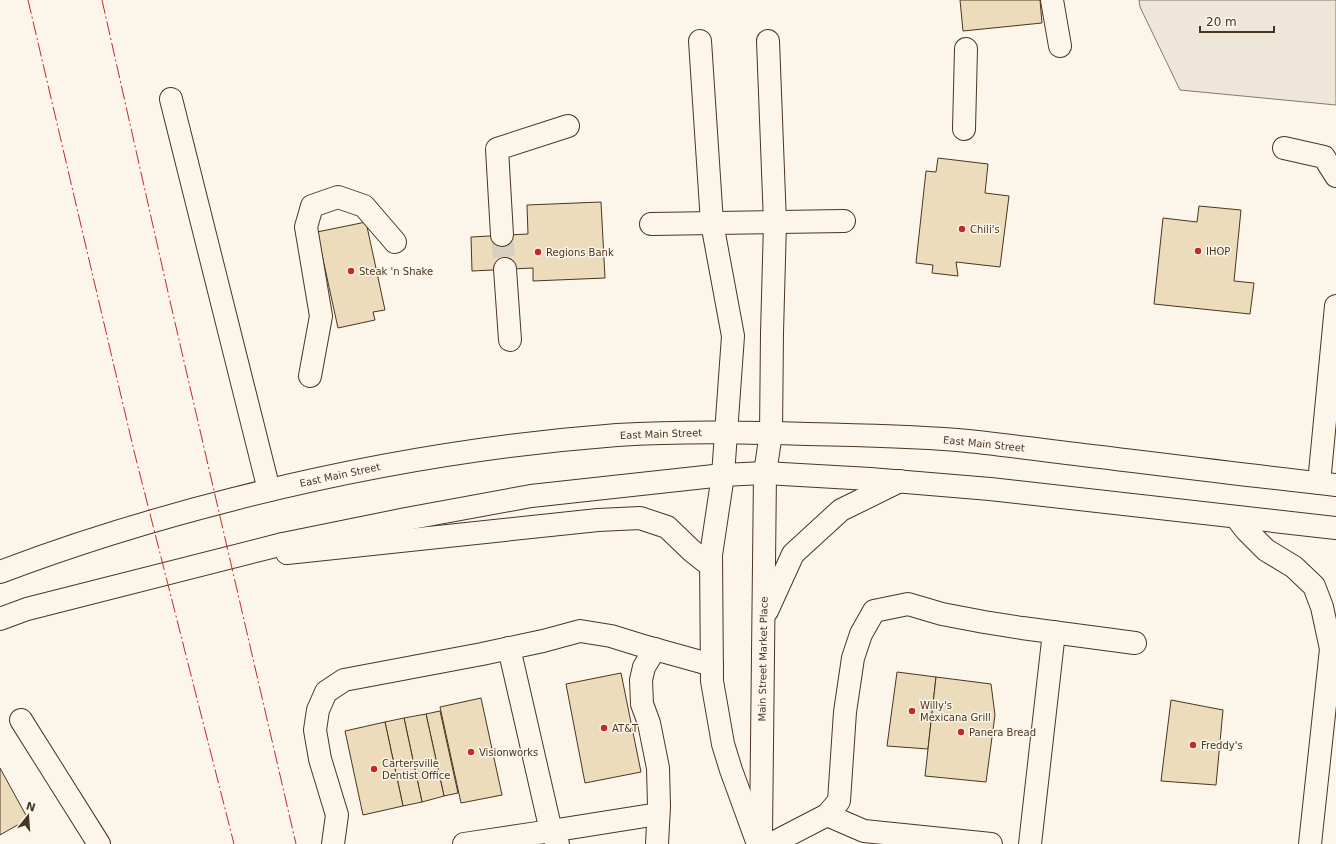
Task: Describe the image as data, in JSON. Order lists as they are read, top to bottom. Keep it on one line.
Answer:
{"streets":{"main road":["East Main Street","Main Street Market Place"]},"crossings":[["East Main Street","Main Street Market Place"]],"places":["Chili's","IHOP","Regions Bank","Steak 'n Shake","Willy's Mexicana Grill","AT&T","Panera Bread","Freddy's","Visionworks","Cartersville Dentist Office"],"scale_bar":"20 m","north":"top"}
